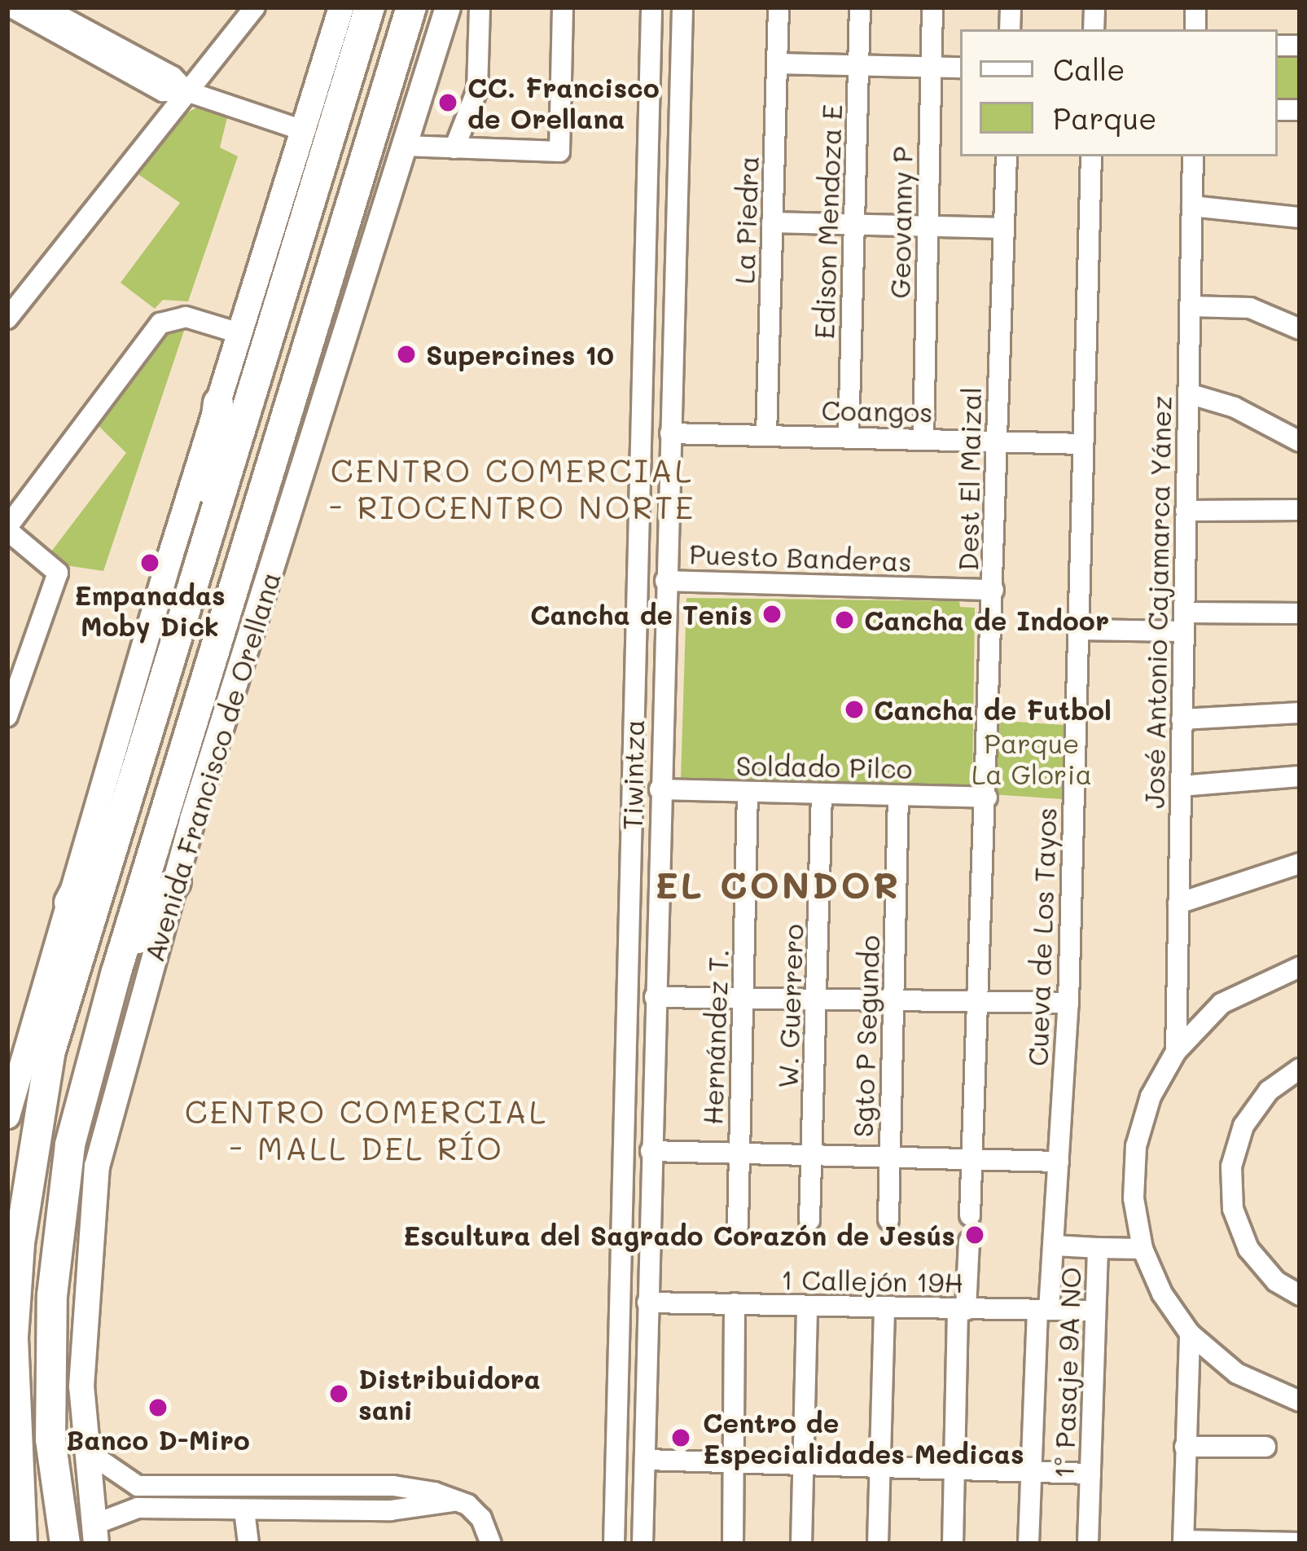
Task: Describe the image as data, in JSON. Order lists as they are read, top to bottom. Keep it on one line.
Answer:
{"streets":{"highway":["Avenida Francisco de Orellana"],"street":["La Piedra","Edison Mendoza E","Geovanny P","Coangos","Dest El Maizal","Puesto Banderas","José Antonio Cajamarca Yánez","Soldado Pilco","Tiwintza","Cueva de Los Tayos","W. Guerrero","Sgto P Segundo","Hernández T.","1 Callejón 19H","1º Pasaje 9A NO"]},"crossings":[["La Piedra","Coangos"],["Edison Mendoza E","Coangos"],["Geovanny P","Coangos"],["Coangos","Dest El Maizal"],["Coangos","Tiwintza"],["Coangos","Cueva de Los Tayos"],["Dest El Maizal","Puesto Banderas"],["Dest El Maizal","Soldado Pilco"],["Puesto Banderas","Tiwintza"],["Soldado Pilco","Tiwintza"],["Soldado Pilco","W. Guerrero"],["Soldado Pilco","Sgto P Segundo"],["Soldado Pilco","Hernández T."],["Tiwintza","1 Callejón 19H"],["Cueva de Los Tayos","1 Callejón 19H"],["1 Callejón 19H","1º Pasaje 9A NO"]],"districts":["CENTRO COMERCIAL - RIOCENTRO NORTE","EL CONDOR","CENTRO COMERCIAL - MALL DEL RÍO"],"parks":["Parque La Gloria"],"places":["CC. Francisco de Orellana","Supercines 10","Empanadas Moby Dick","Cancha de Tenis","Cancha de Indoor","Cancha de Futbol","Escultura del Sagrado Corazón de Jesús","Distribuidora sani","Banco D-Miro","Centro de Especialidades Medicas"],"legend":["Calle","Parque"]}
